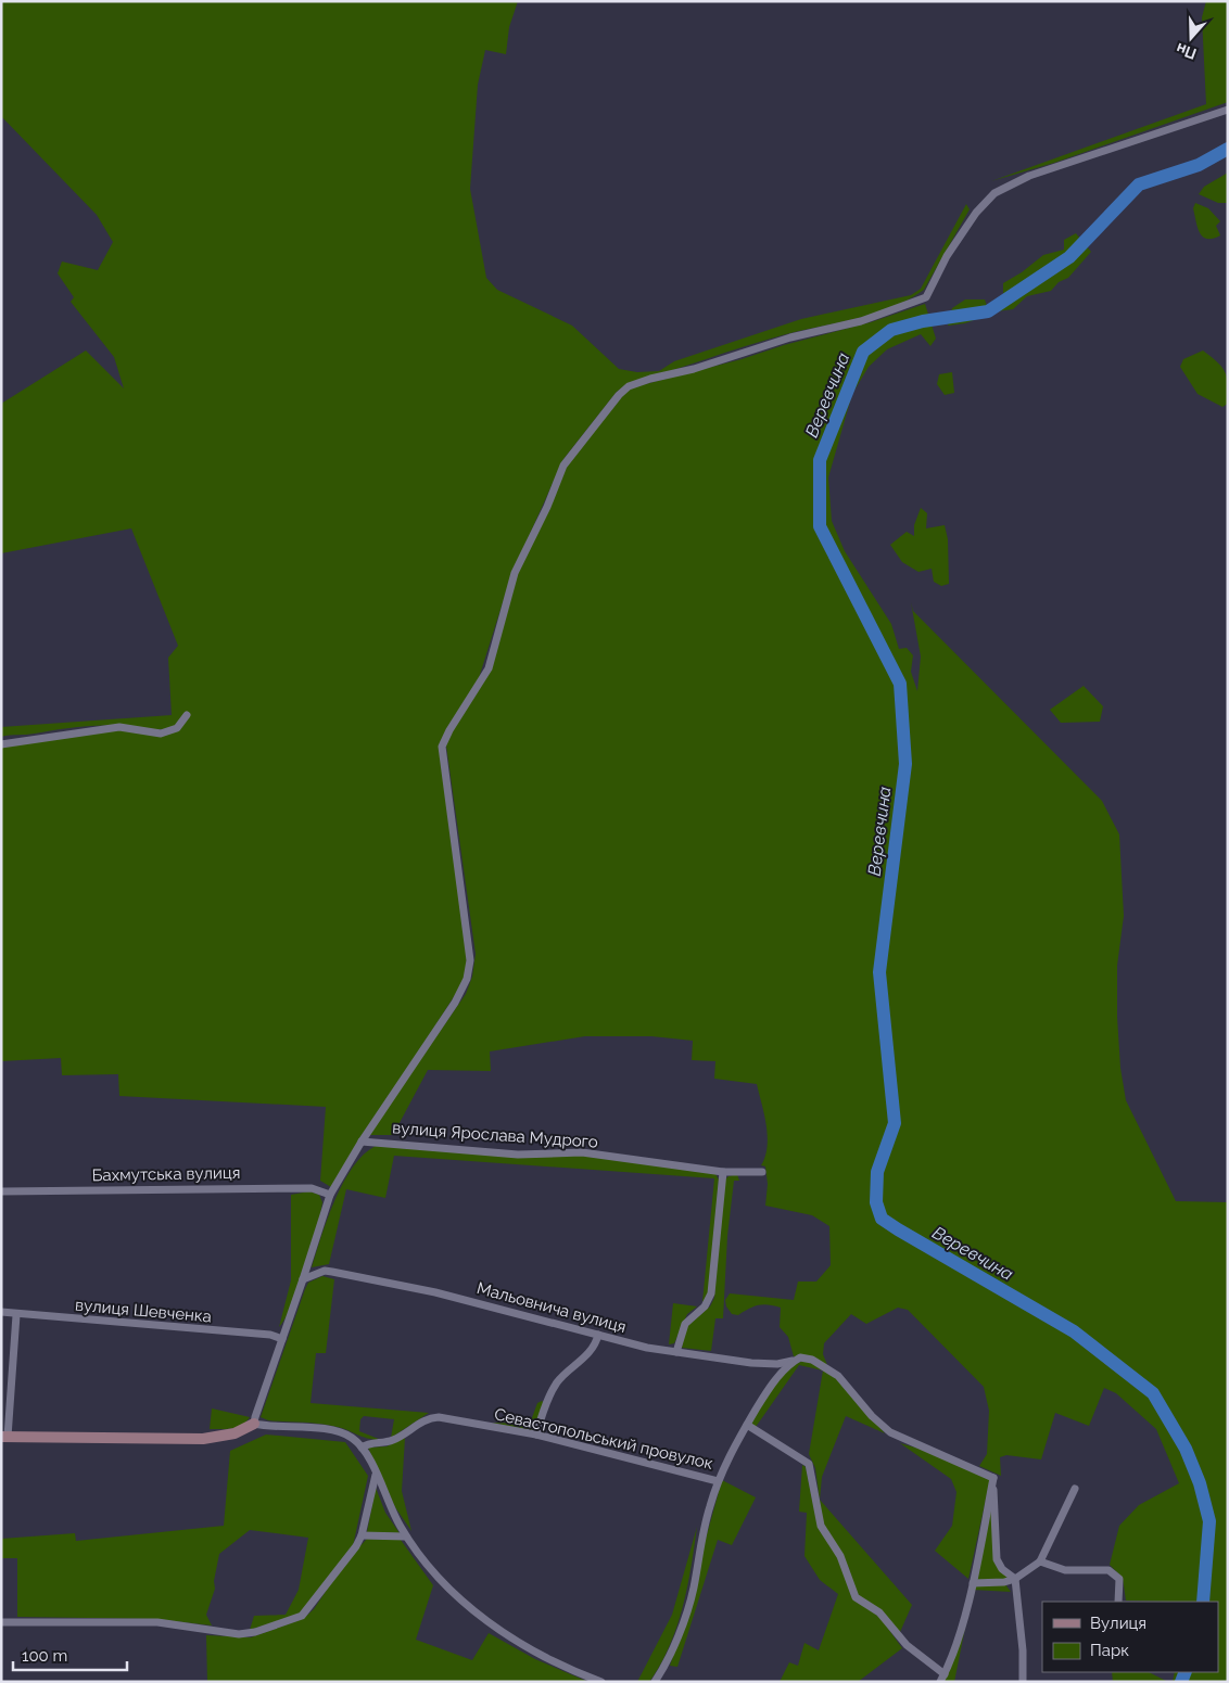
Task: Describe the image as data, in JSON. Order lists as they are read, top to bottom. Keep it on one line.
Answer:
{"streets":{"street":["вулиця Ярослава Мудрого","Бахмутська вулиця","Мальовнича вулиця","вулиця Шевченка","Севастопольський провулок"]},"water":["Веревчина"],"legend":["Вулиця","Парк"],"scale_bar":"100 m","north":"bottom"}
